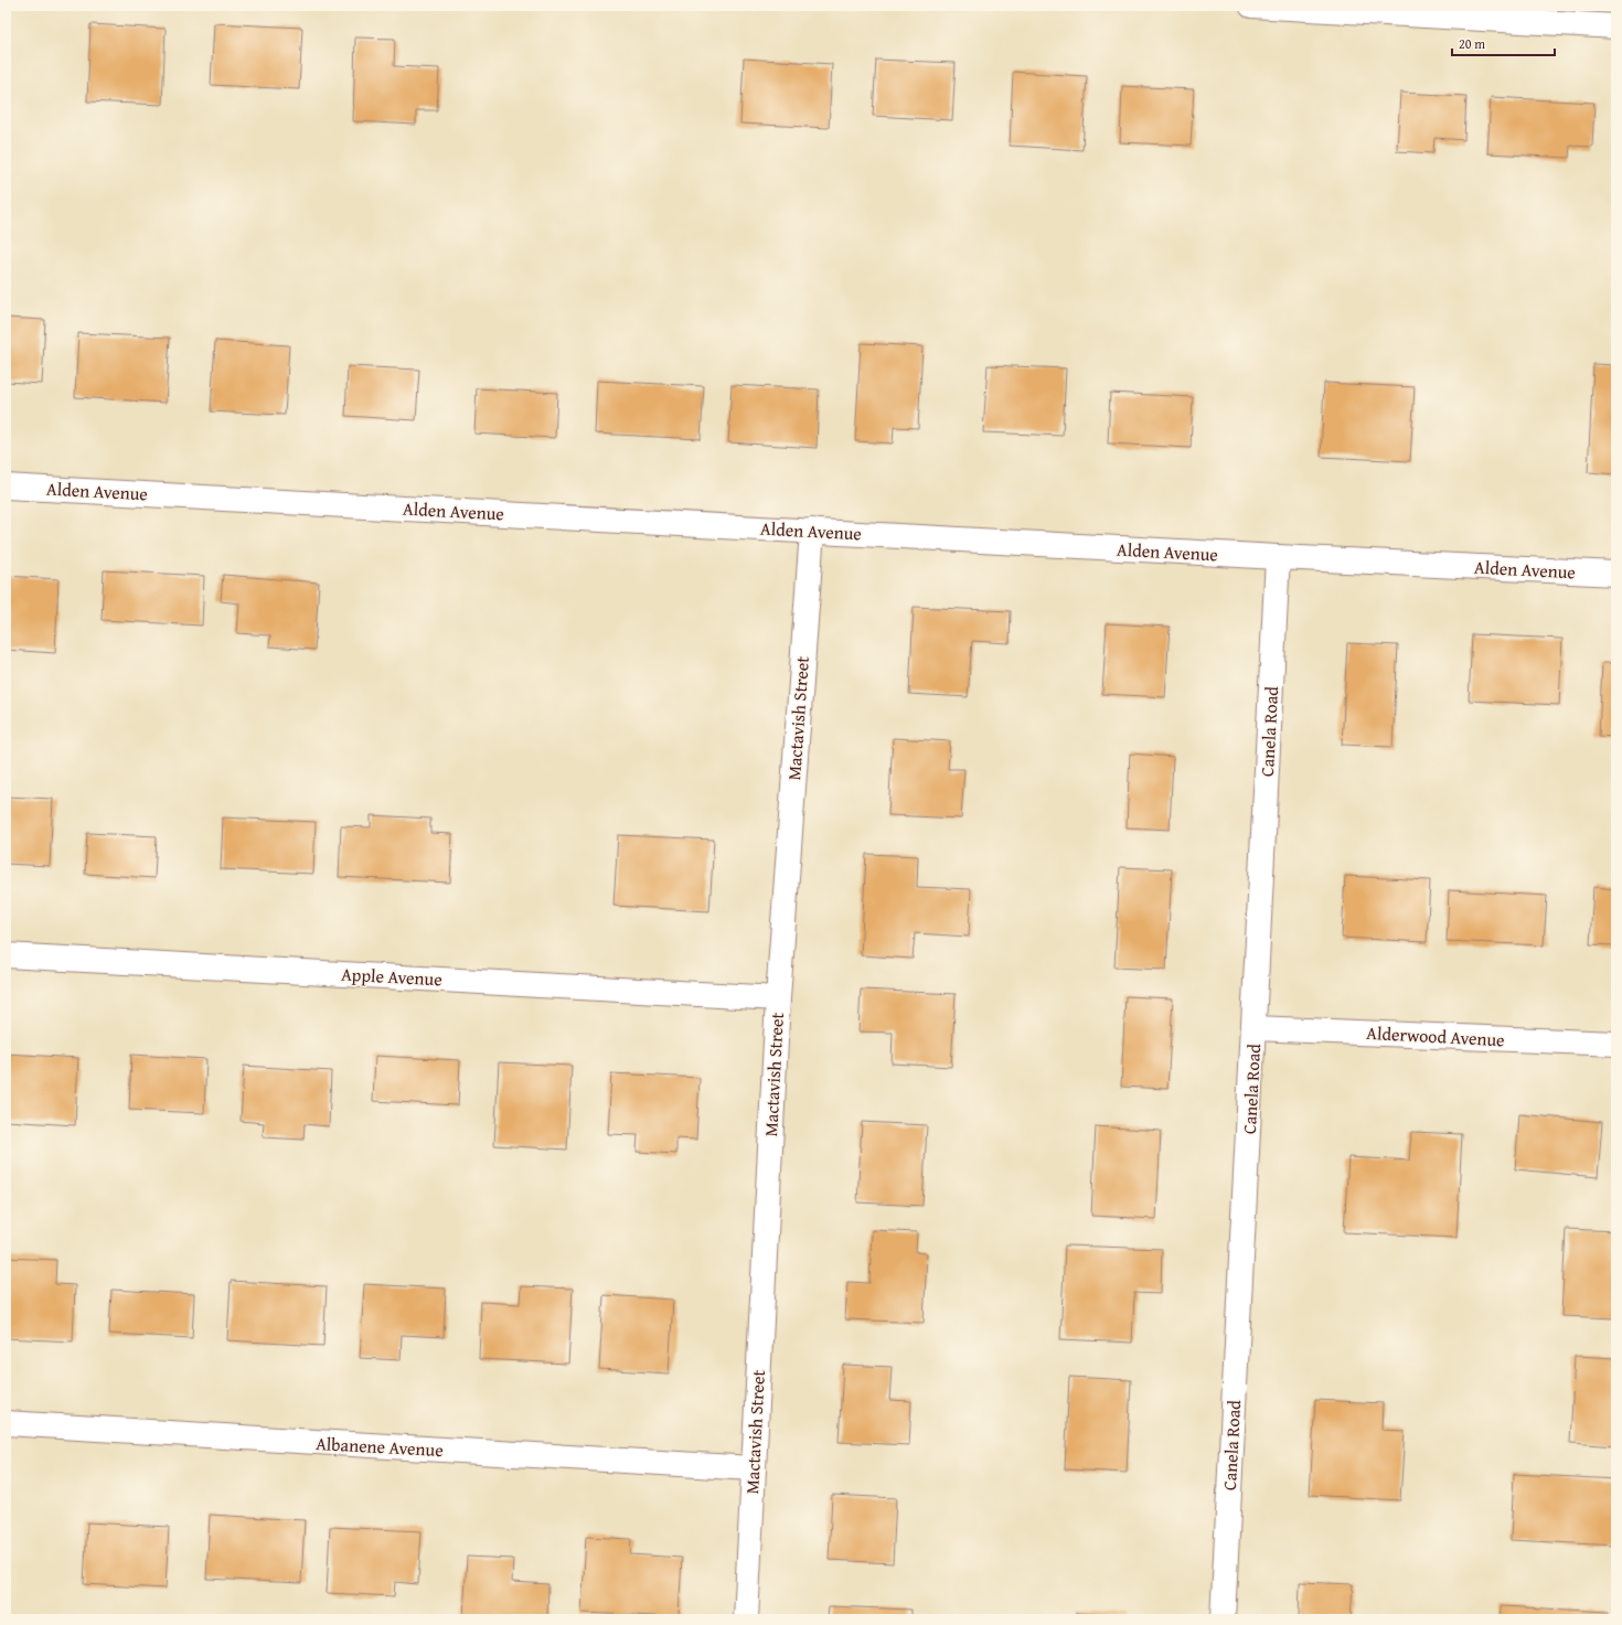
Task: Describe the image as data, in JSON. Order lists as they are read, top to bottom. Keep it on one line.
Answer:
{"streets":{"street":["Alden Avenue","Mactavish Street","Canela Road","Apple Avenue","Alderwood Avenue","Albanene Avenue"]},"crossings":[["Alden Avenue","Mactavish Street"],["Alden Avenue","Canela Road"],["Mactavish Street","Apple Avenue"],["Mactavish Street","Albanene Avenue"],["Canela Road","Alderwood Avenue"]],"scale_bar":"20 m"}
